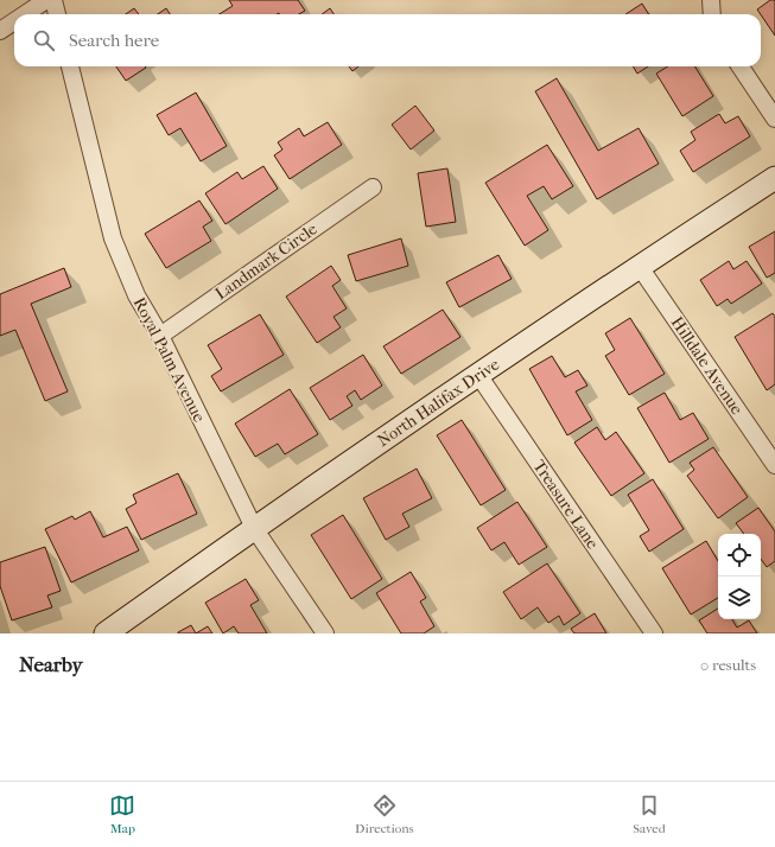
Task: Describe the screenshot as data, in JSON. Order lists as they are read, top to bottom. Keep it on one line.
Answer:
{"streets":{"street":["Landmark Circle","Royal Palm Avenue","Hilldale Avenue","North Halifax Drive","Treasure Lane"]},"crossings":[["Landmark Circle","Royal Palm Avenue"],["Royal Palm Avenue","North Halifax Drive"],["Hilldale Avenue","North Halifax Drive"],["North Halifax Drive","Treasure Lane"]],"page":{"search":"Search here","heading":["Nearby","0 results"],"nav":["Map","Directions","Saved"]}}
